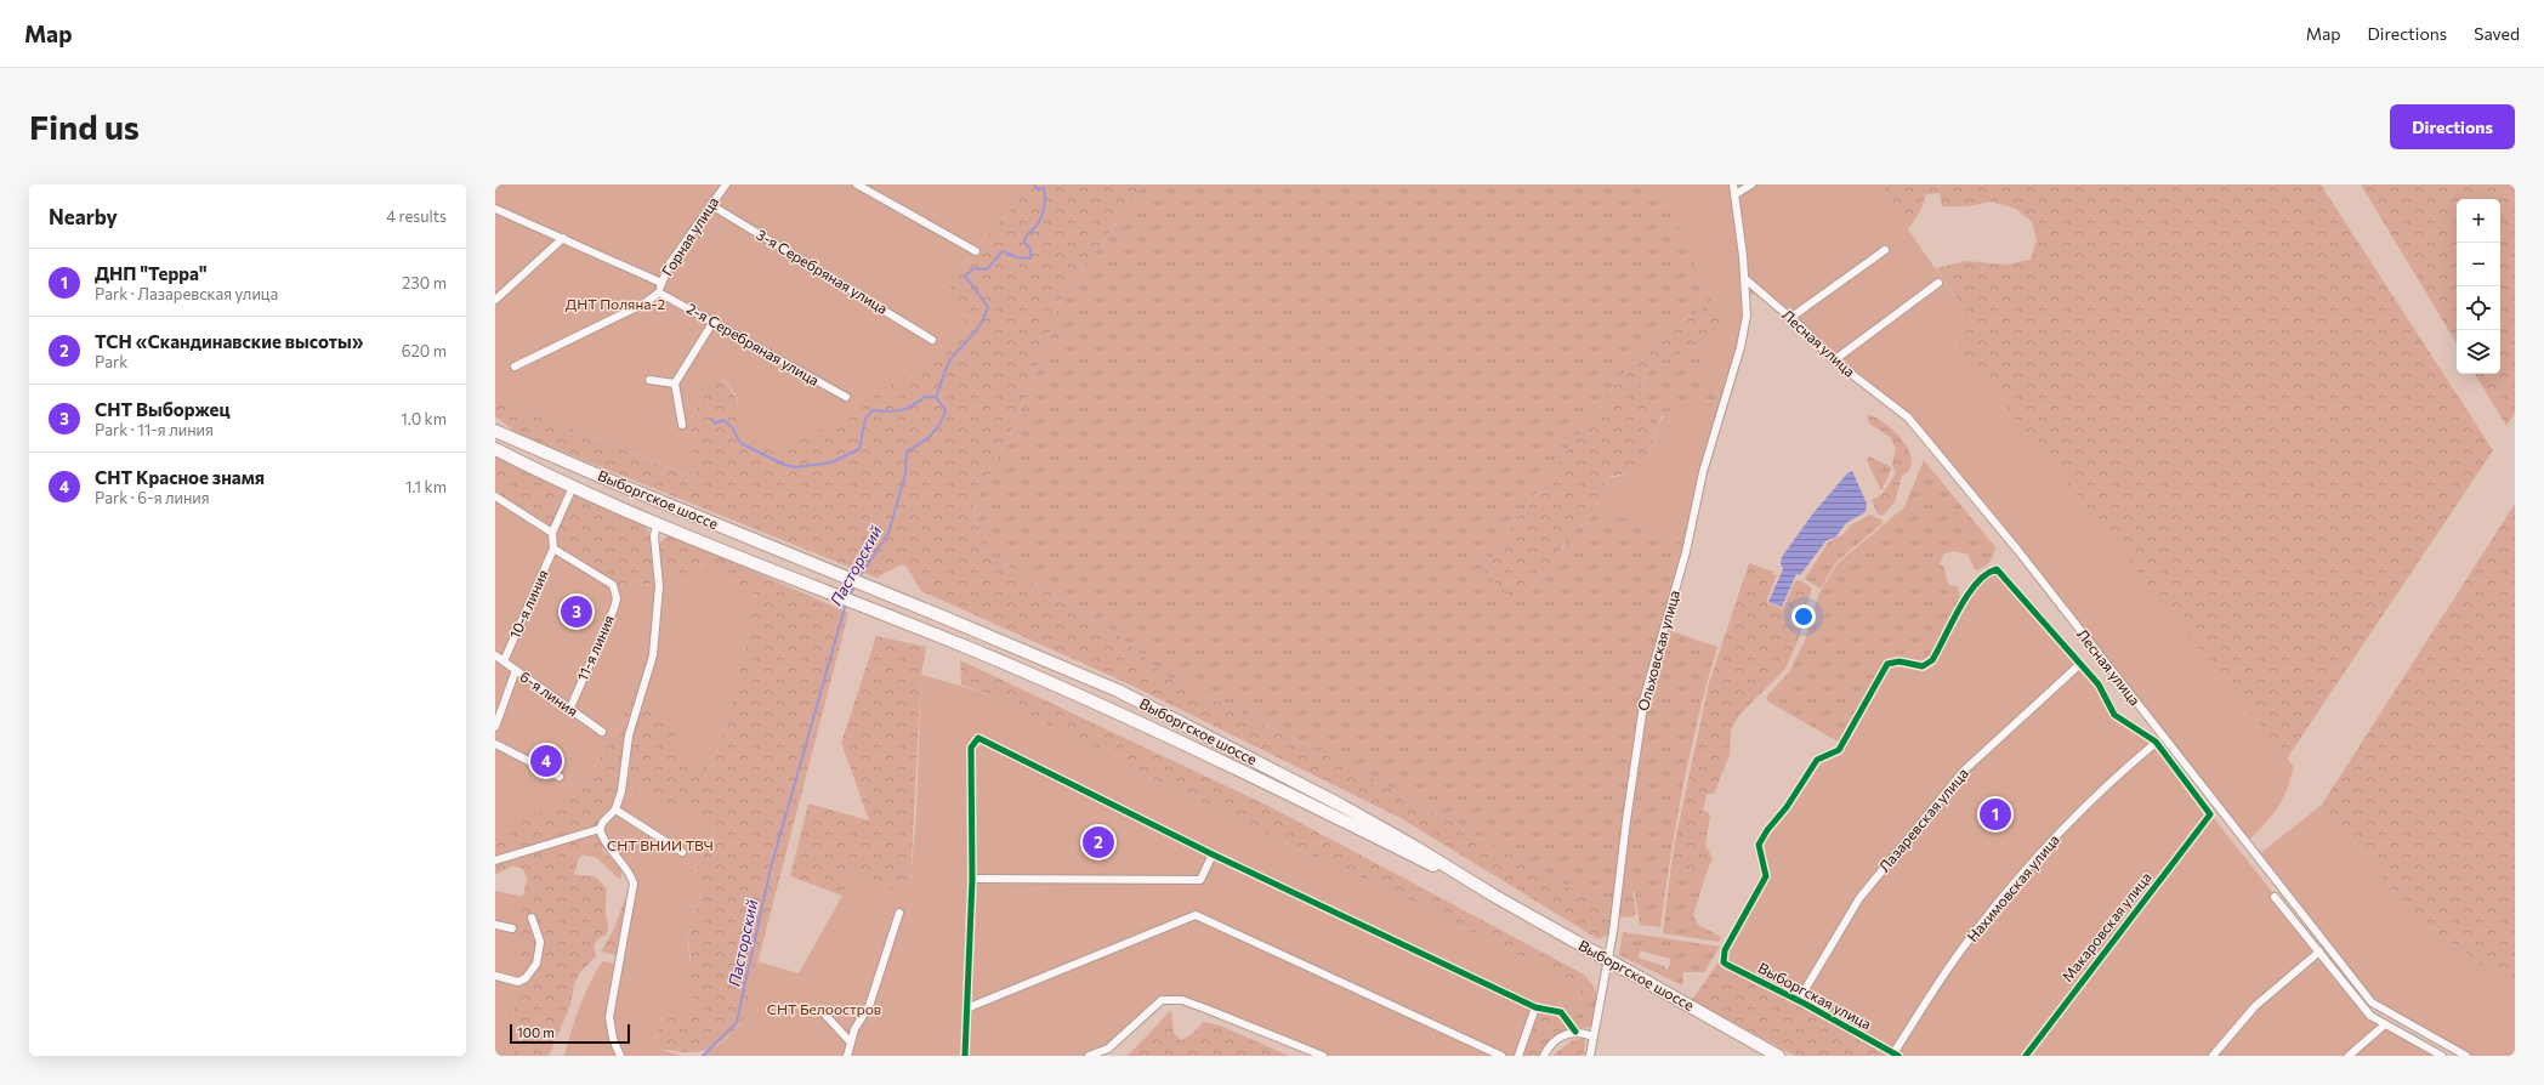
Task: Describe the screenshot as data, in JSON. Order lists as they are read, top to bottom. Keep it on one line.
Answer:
{"streets":{"main road":["Выборгское шоссе"],"street":["Горная улица","3-я Серебряная улица","Лесная улица","2-я Серебряная улица","10-я линия","11-я линия","Ольховская улица","6-я линия","Лазаревская улица","Нахимовская улица","Макаровская улица","Выборгская улица"]},"crossings":[["Горная улица","3-я Серебряная улица"],["Горная улица","2-я Серебряная улица"],["Лесная улица","Ольховская улица"],["Выборгское шоссе","Ольховская улица"],["10-я линия","11-я линия"],["10-я линия","6-я линия"],["11-я линия","6-я линия"],["Лазаревская улица","Выборгская улица"],["Нахимовская улица","Макаровская улица"],["Нахимовская улица","Выборгская улица"]],"water":["Пасторский"],"parks":["ДНТ Поляна-2","СНТ ВНИИ ТВЧ","СНТ Белоостров"],"scale_bar":"100 m","page":{"header":"Map","nav":["Map","Directions","Saved"],"buttons":"Directions","title":"Find us","heading":["Nearby","4 results"],"map_buttons":["+","−"],"list":[{"mark":"1","name":"ДНП \"Терра\"","note":"Park · Лазаревская улица","value":"230 m"},{"mark":"2","name":"ТСН «Скандинавские высоты»","note":"Park","value":"620 m"},{"mark":"3","name":"СНТ Выборжец","note":"Park · 11-я линия","value":"1.0 km"},{"mark":"4","name":"СНТ Красное знамя","note":"Park · 6-я линия","value":"1.1 km"}],"pins":["3","4","1","2"],"scale":"100 m"}}
